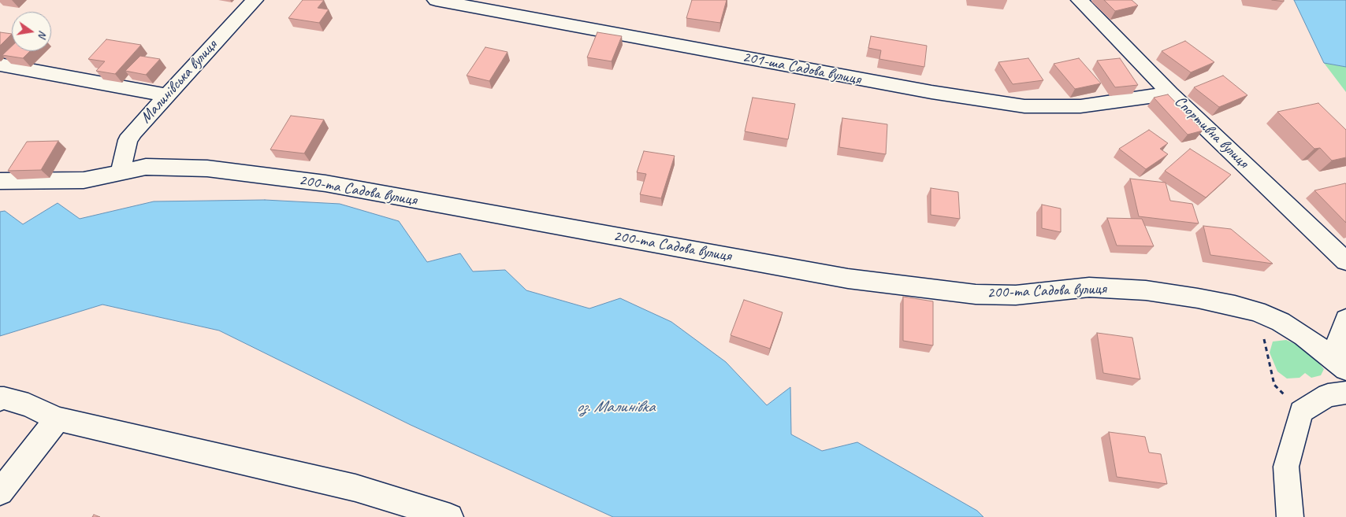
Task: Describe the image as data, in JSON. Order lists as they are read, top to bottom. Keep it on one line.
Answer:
{"streets":{"street":["201-ша Садова вулиця","Малинівська вулиця","Спортивна вулиця","200-та Садова вулиця"]},"crossings":[["201-ша Садова вулиця","Спортивна вулиця"],["Малинівська вулиця","200-та Садова вулиця"]],"water":["оз. Малинівка"],"north":"right"}
